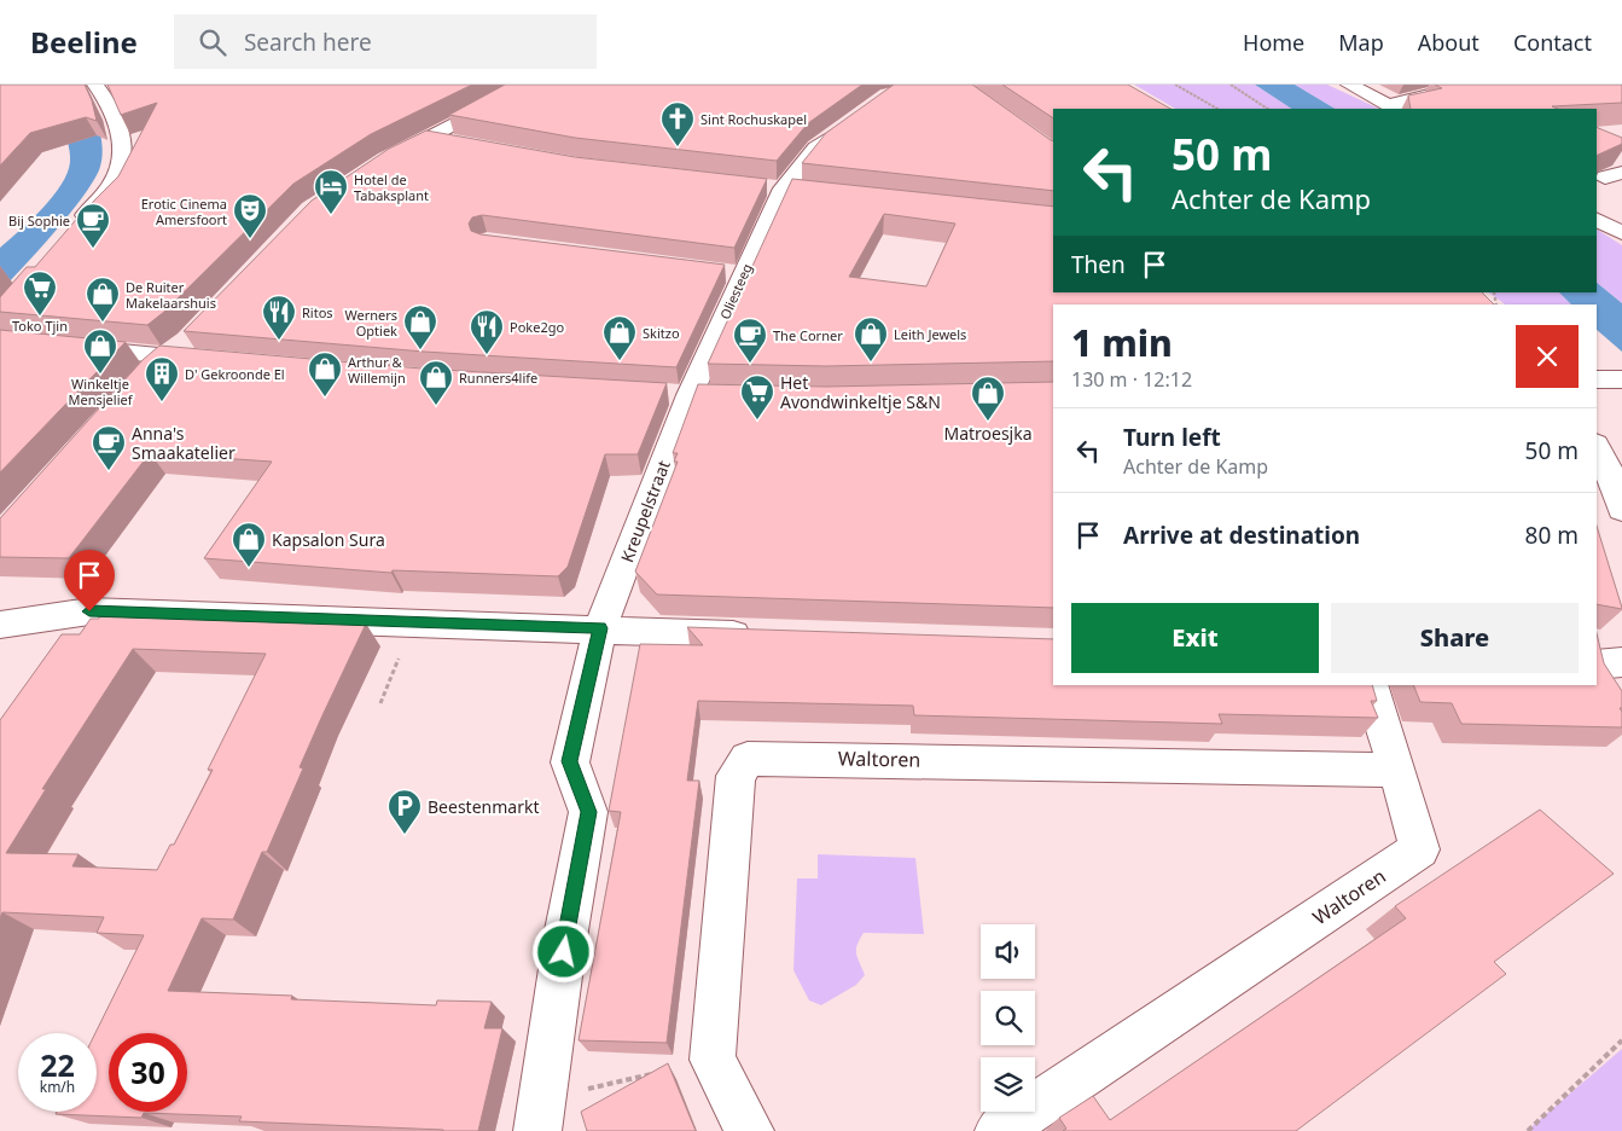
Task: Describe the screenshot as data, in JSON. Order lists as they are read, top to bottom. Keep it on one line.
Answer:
{"streets":{"street":["Oliesteeg","Kreupelstraat","Waltoren"]},"crossings":[["Oliesteeg","Kreupelstraat"]],"places":{"church":["Sint Rochuskapel"],"hotel":["Hotel de Tabaksplant"],"theatre":["Erotic Cinema Amersfoort"],"cafe":["Bij Sophie","The Corner","Anna's Smaakatelier"],"supermarket":["Toko Tjin","Het Avondwinkeltje S&N"],"shop":["De Ruiter Makelaarshuis","Werners Optiek","Skitzo","Leith Jewels","Winkeltje Mensjelief","Arthur & Willemijn","Runners4life","Matroesjka","Kapsalon Sura"],"restaurant":["Ritos","Poke2go"],"building":["D' Gekroonde El"],"parking":["Beestenmarkt"]},"page":{"header":"Beeline","search":"Search here","nav":["Home","Map","About","Contact"],"turn":["50 m","Achter de Kamp"],"then":"Then","heading":["1 min","130 m · 12:12"],"list":[{"name":"Turn left","note":"Achter de Kamp","value":"50 m"},{"name":"Arrive at destination","value":"80 m"}],"buttons":["Exit","Share"],"speed":"22 km/h","limit":"30"}}
